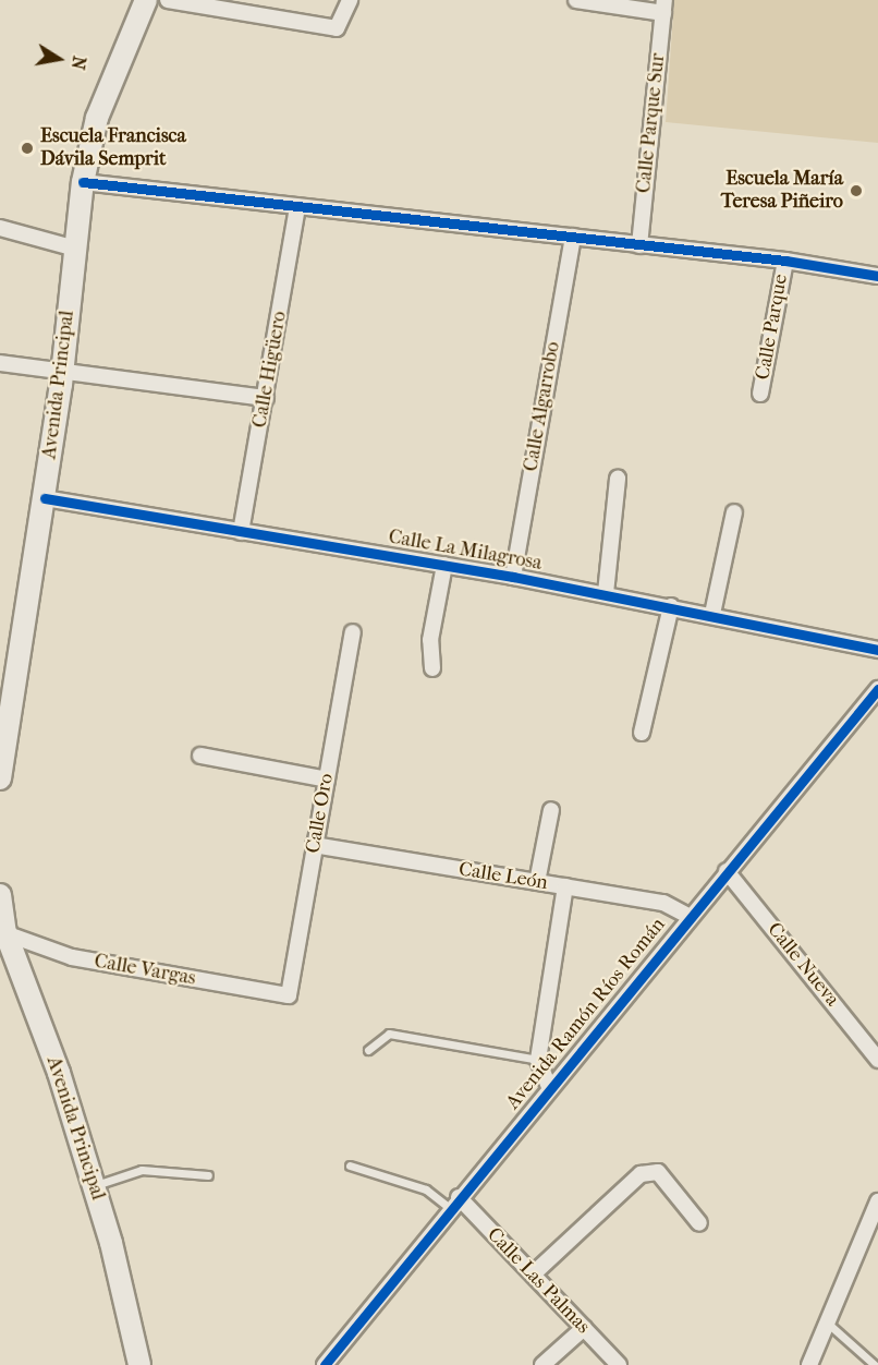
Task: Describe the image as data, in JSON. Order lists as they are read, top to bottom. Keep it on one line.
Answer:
{"streets":{"street":["Calle Parque Sur","Calle Parque","Calle Higüero","Avenida Principal","Calle Algarrobo","Calle La Milagrosa","Calle Oro","Calle León","Calle Nueva","Calle Vargas","Avenida Ramón Ríos Román","Calle Las Palmas"]},"crossings":[["Calle Higüero","Calle La Milagrosa"],["Avenida Principal","Calle La Milagrosa"],["Avenida Principal","Calle Vargas"],["Calle Algarrobo","Calle La Milagrosa"],["Calle Oro","Calle León"],["Calle Oro","Calle Vargas"],["Calle León","Avenida Ramón Ríos Román"],["Calle Nueva","Avenida Ramón Ríos Román"],["Avenida Ramón Ríos Román","Calle Las Palmas"]],"places":["Escuela Francisca Dávila Semprit","Escuela María Teresa Piñeiro"],"north":"right"}
